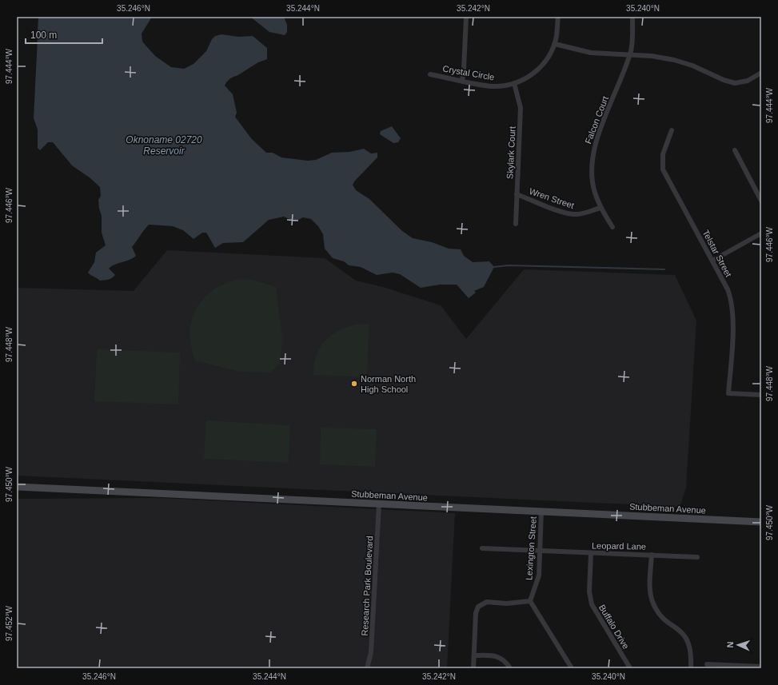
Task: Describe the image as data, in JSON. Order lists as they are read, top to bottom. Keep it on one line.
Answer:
{"streets":{"street":["Crystal Circle","Falcon Court","Skylark Court","Wren Street","Telstar Street","Stubbeman Avenue","Leopard Lane","Lexington Street","Research Park Boulevard","Buffalo Drive"]},"crossings":[["Crystal Circle","Skylark Court"],["Falcon Court","Wren Street"],["Skylark Court","Wren Street"],["Stubbeman Avenue","Lexington Street"],["Stubbeman Avenue","Research Park Boulevard"],["Leopard Lane","Lexington Street"],["Leopard Lane","Buffalo Drive"]],"water":["Oknoname 02720 Reservoir"],"places":["Norman North High School"],"scale_bar":"100 m","north":"left","coordinates":["35.246°N","35.244°N","35.242°N","35.240°N","97.444°W","97.446°W","97.448°W","97.450°W","97.452°W"]}
